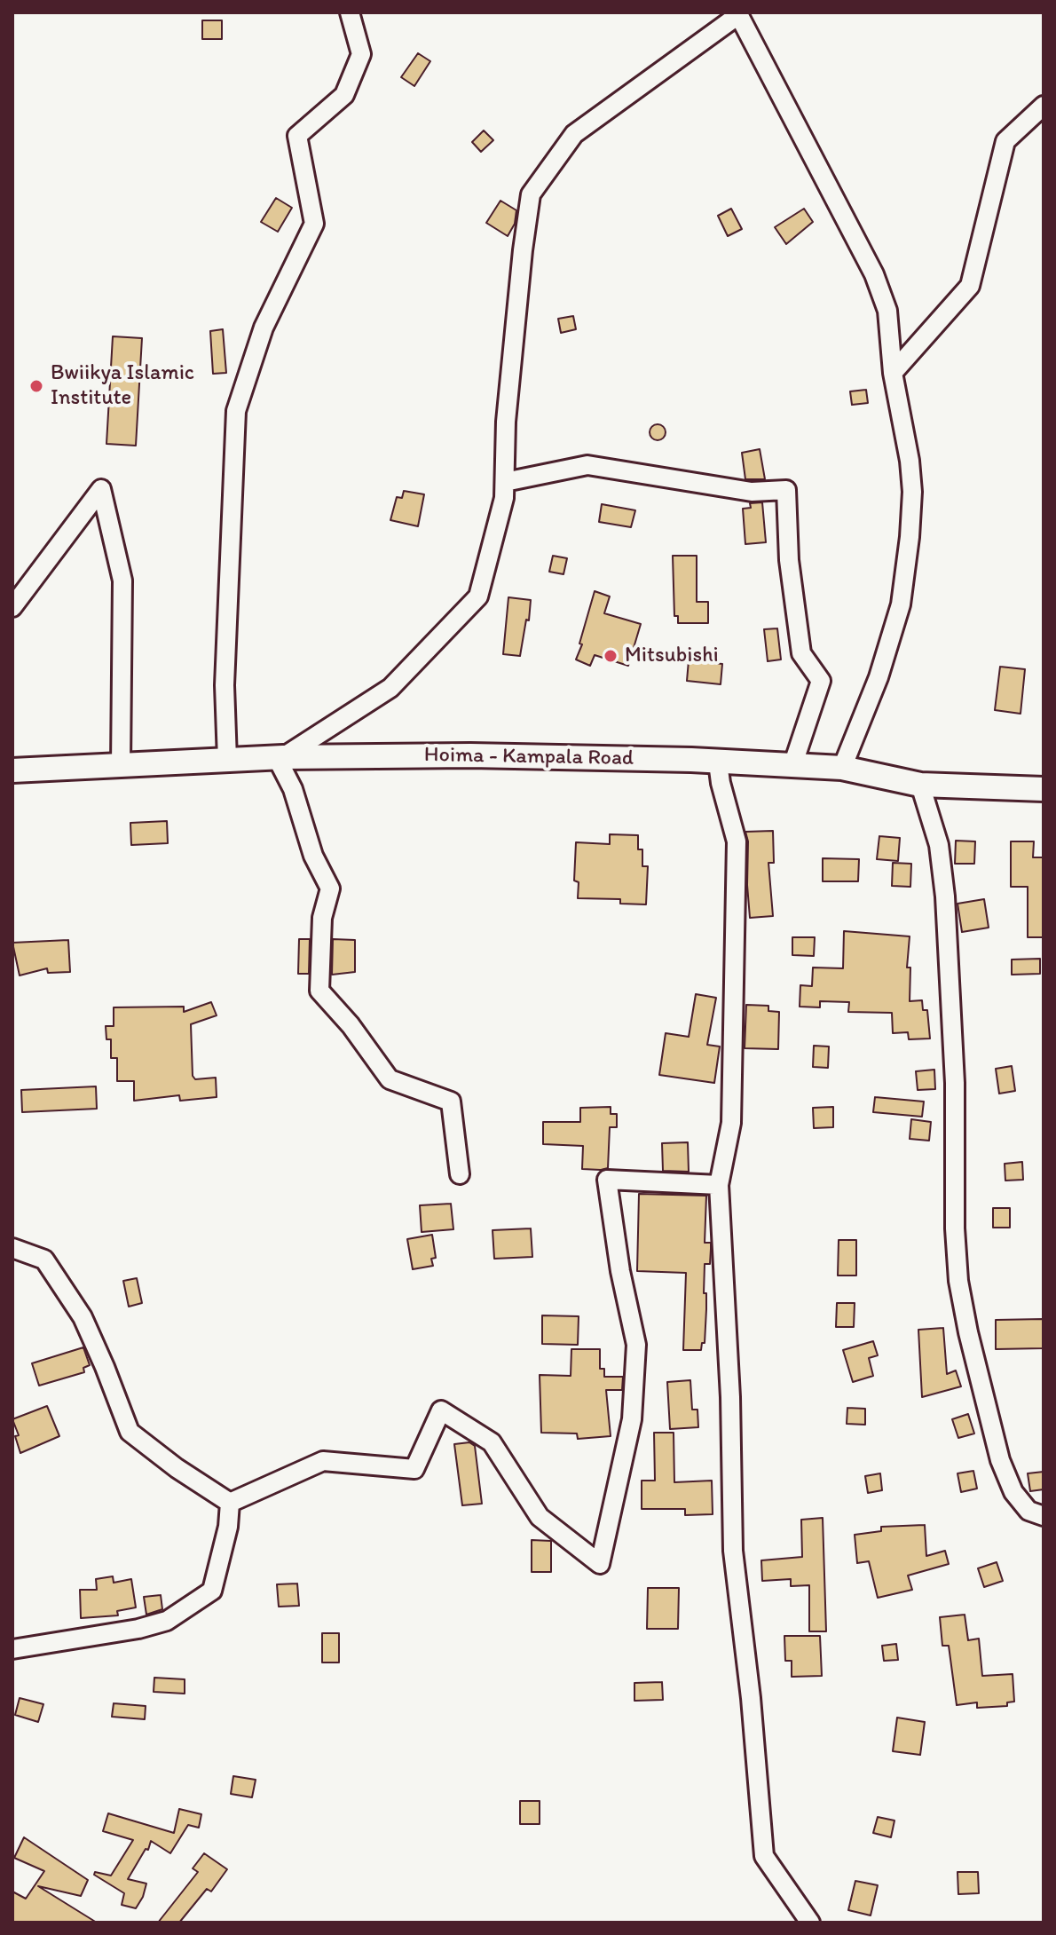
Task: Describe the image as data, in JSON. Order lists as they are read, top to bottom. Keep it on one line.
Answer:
{"streets":{"main road":["Hoima - Kampala Road"]},"places":["Bwiikya Islamic Institute","Mitsubishi"]}
